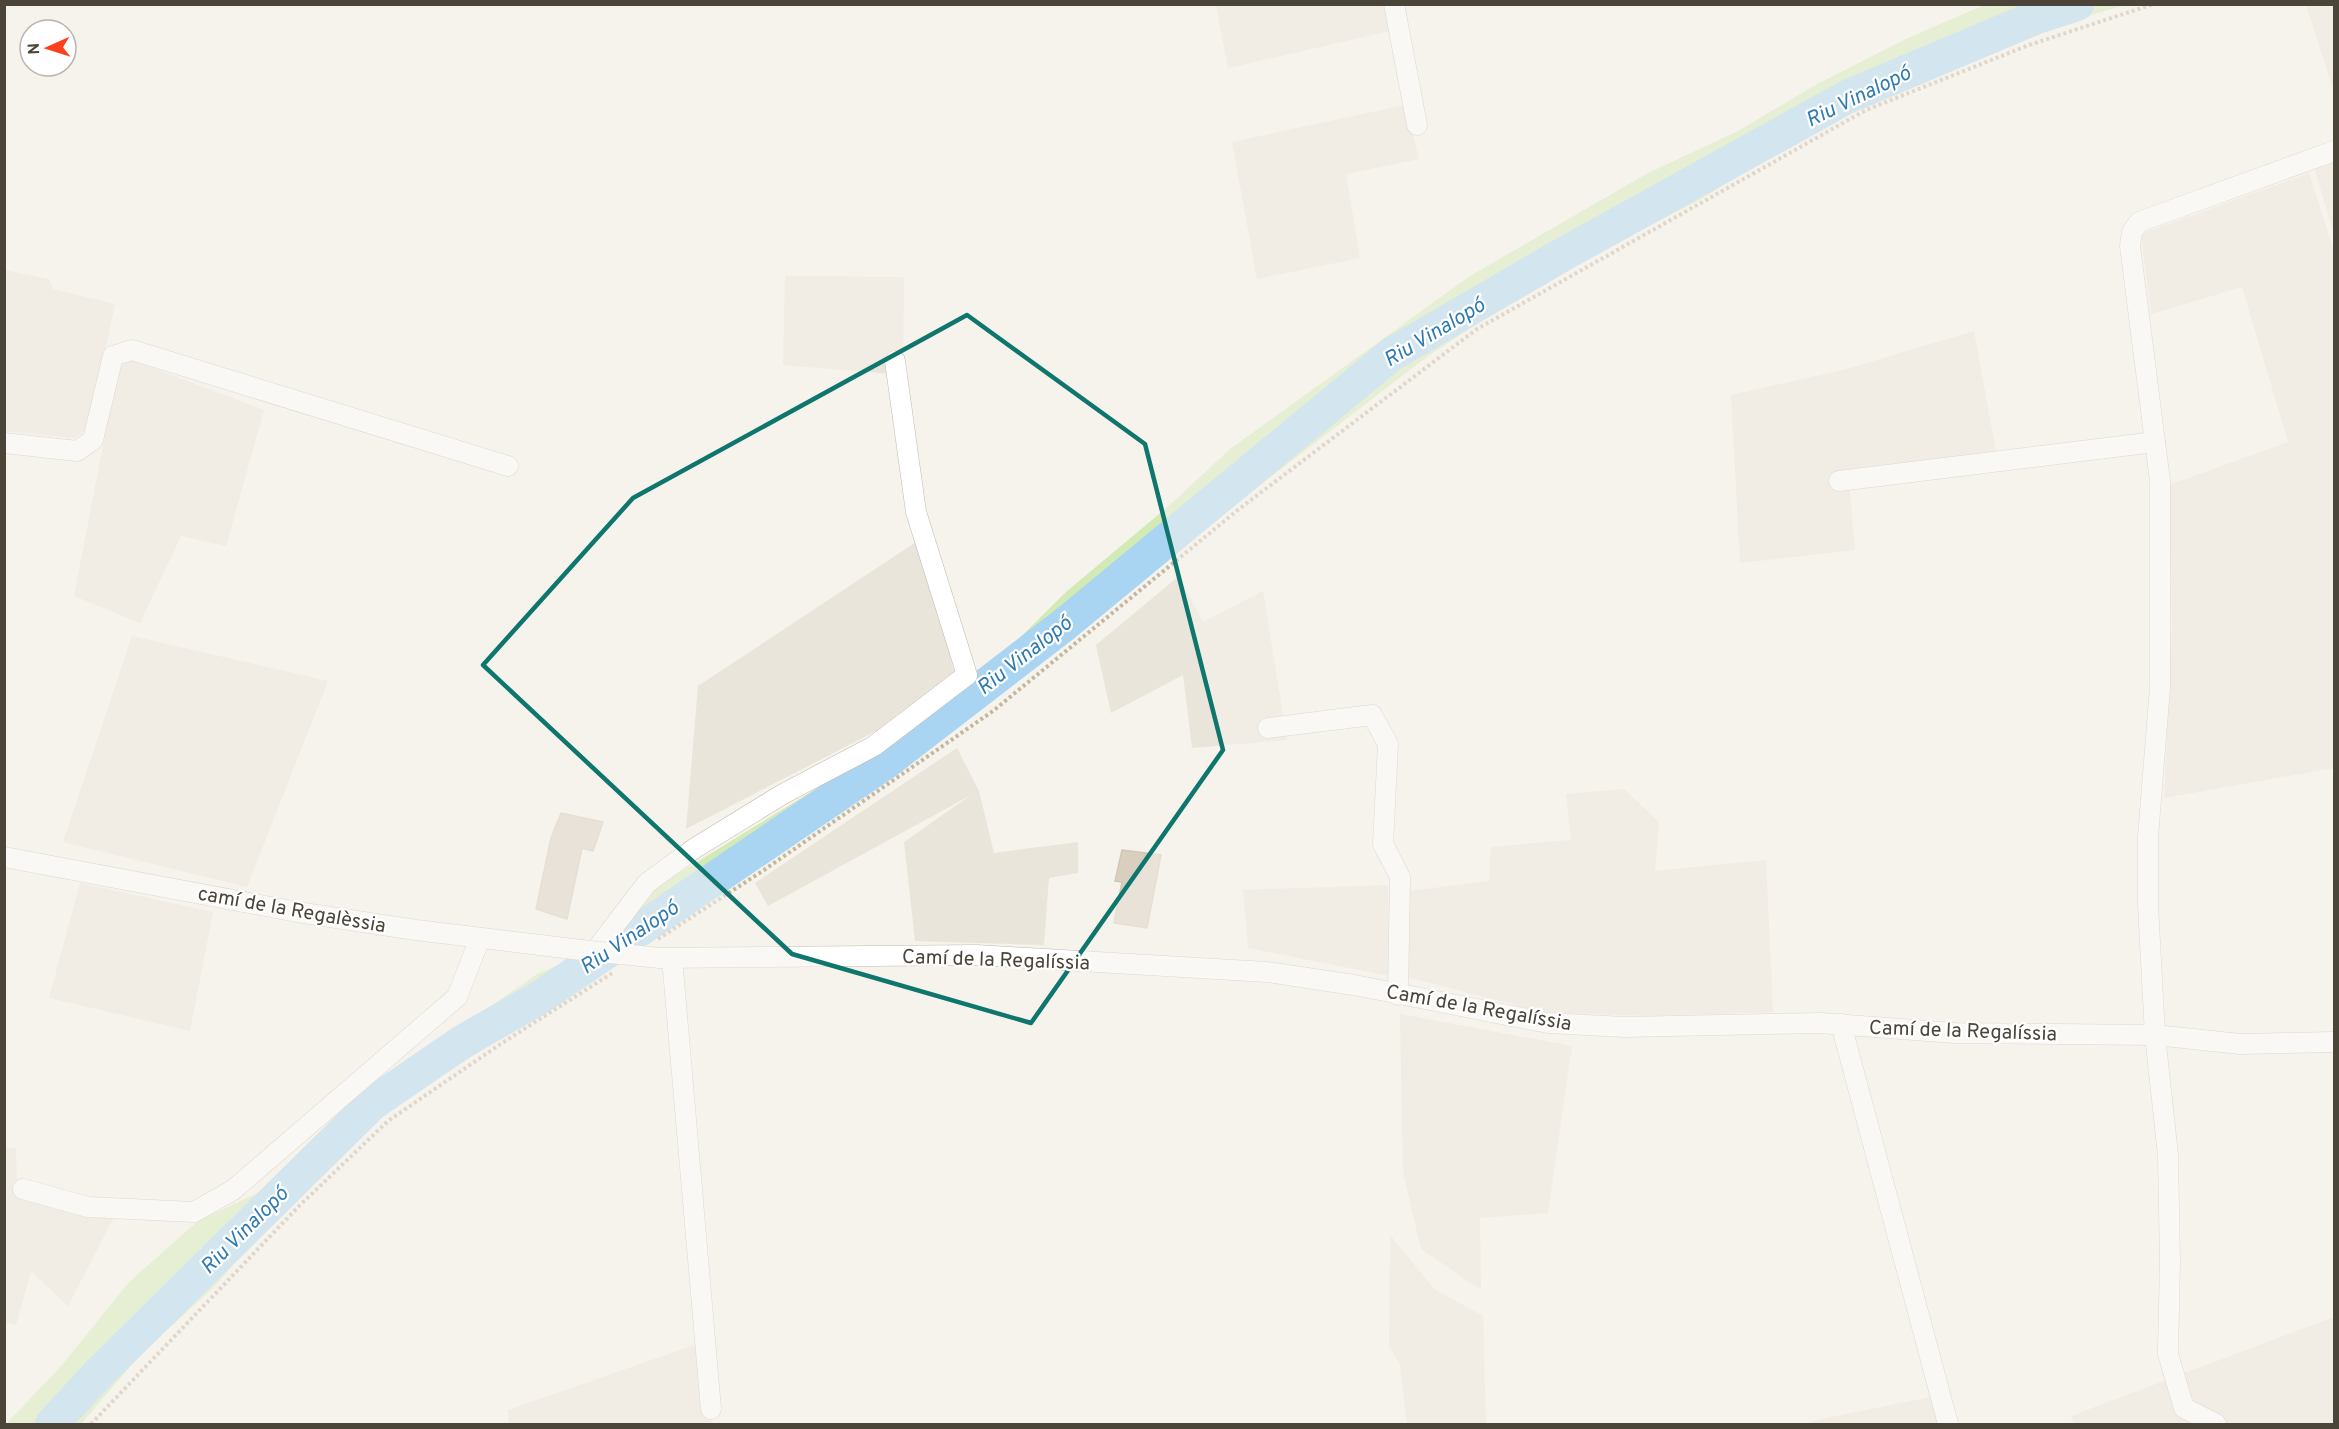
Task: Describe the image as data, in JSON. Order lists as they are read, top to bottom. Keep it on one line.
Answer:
{"streets":{"street":["camí de la Regalèssia","Camí de la Regalíssia"]},"crossings":[["camí de la Regalèssia","Camí de la Regalíssia"]],"water":["Riu Vinalopó"],"north":"left"}
